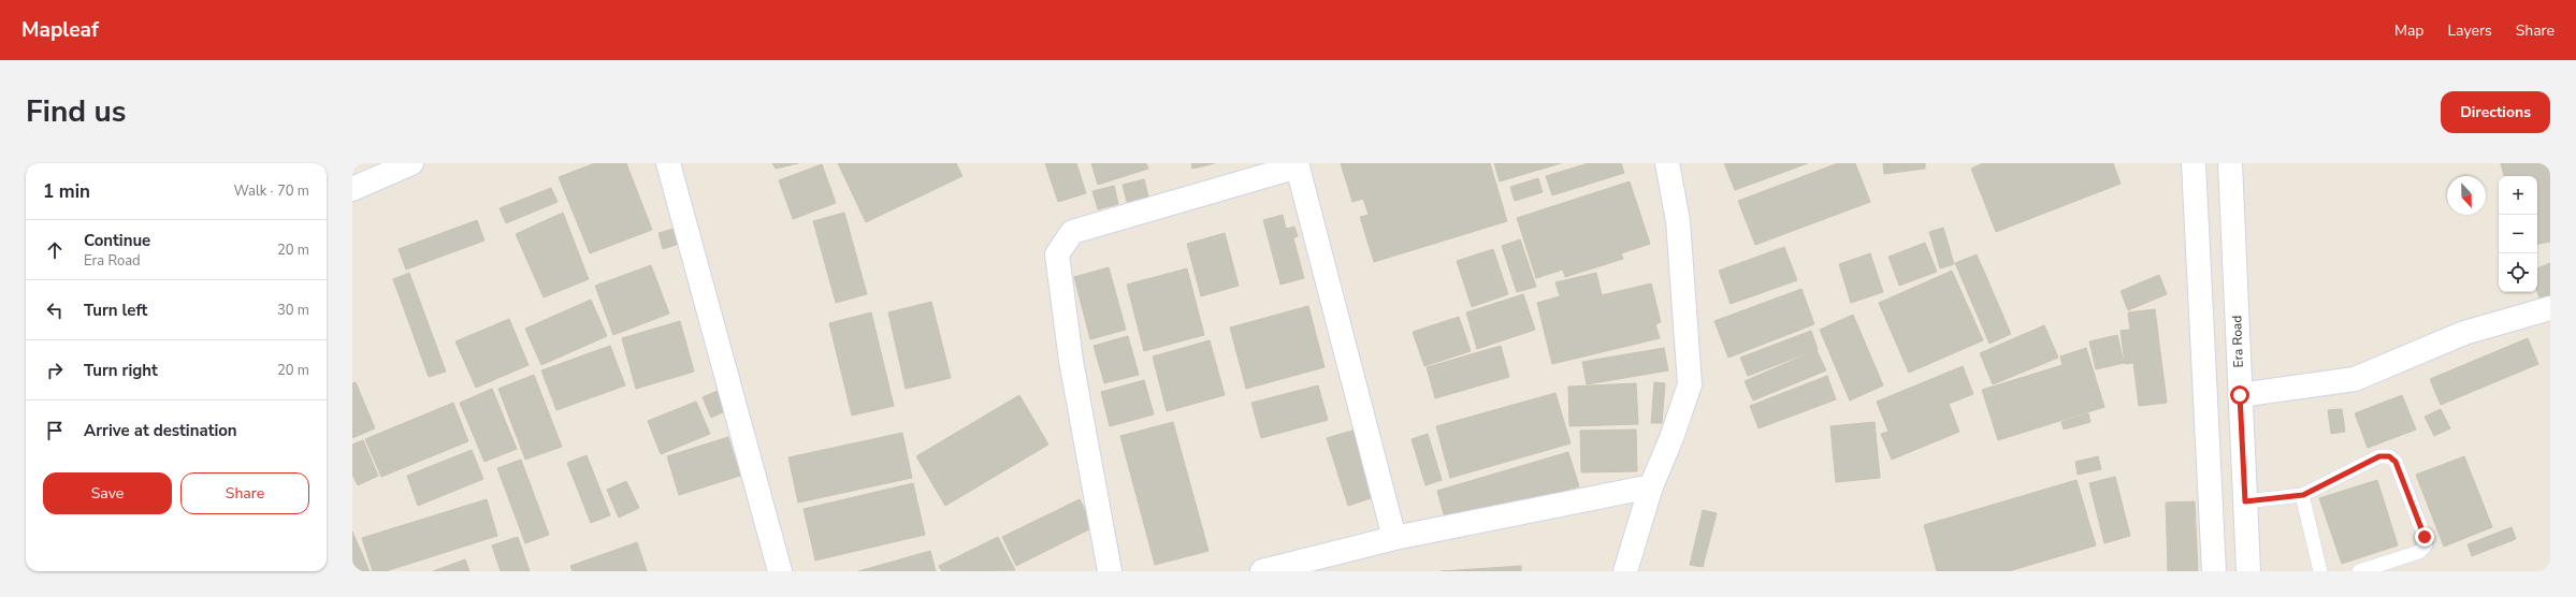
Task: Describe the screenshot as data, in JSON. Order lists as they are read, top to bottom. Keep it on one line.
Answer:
{"streets":{"street":["Era Road"]},"north":"bottom","page":{"header":"Mapleaf","nav":["Map","Layers","Share"],"title":"Find us","buttons":["Directions",["Save","Share"]],"heading":["1 min","Walk · 70 m"],"map_buttons":["+","−"],"list":[["Continue","Era Road","20 m"],["Turn left","30 m"],["Turn right","20 m"],"Arrive at destination"]}}
